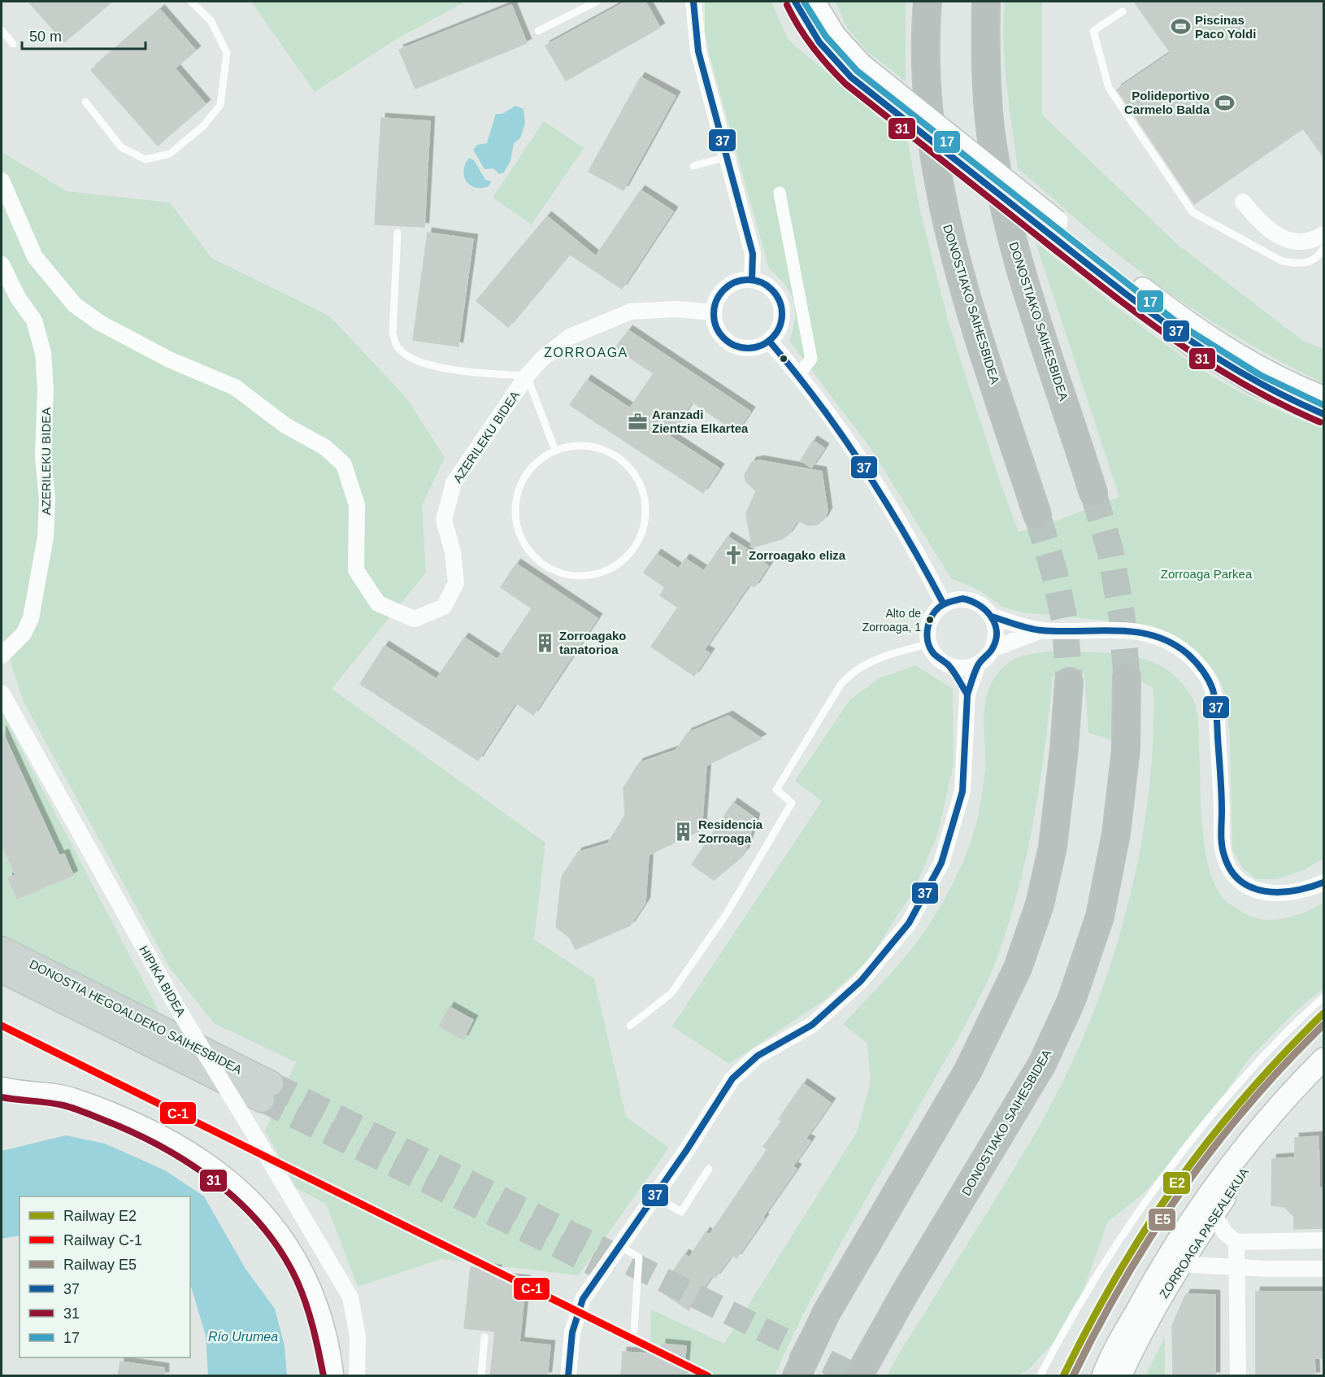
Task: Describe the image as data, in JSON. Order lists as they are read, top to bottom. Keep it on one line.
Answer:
{"streets":{"highway":["DONOSTIAKO SAIHESBIDEA"],"main road":["DONOSTIA HEGOALDEKO SAIHESBIDEA","ZORROAGA PASEALEKUA"],"street":["AZERILEKU BIDEA","HIPIKA BIDEA"]},"districts":["ZORROAGA"],"water":["Río Urumea"],"parks":["Zorroaga Parkea"],"places":{"sports":["Piscinas Paco Yoldi","Polideportivo Carmelo Balda"],"office":["Aranzadi Zientzia Elkartea"],"church":["Zorroagako eliza"],"other":["Alto de Zorroaga, 1"],"building":["Zorroagako tanatorioa","Residencia Zorroaga"]},"lines":["transit line 37","transit line 17","transit line 31","rail line E2","rail line E5","rail line C-1"],"legend":["Railway E2","Railway C-1","Railway E5","37","31","17"],"scale_bar":"50 m"}
